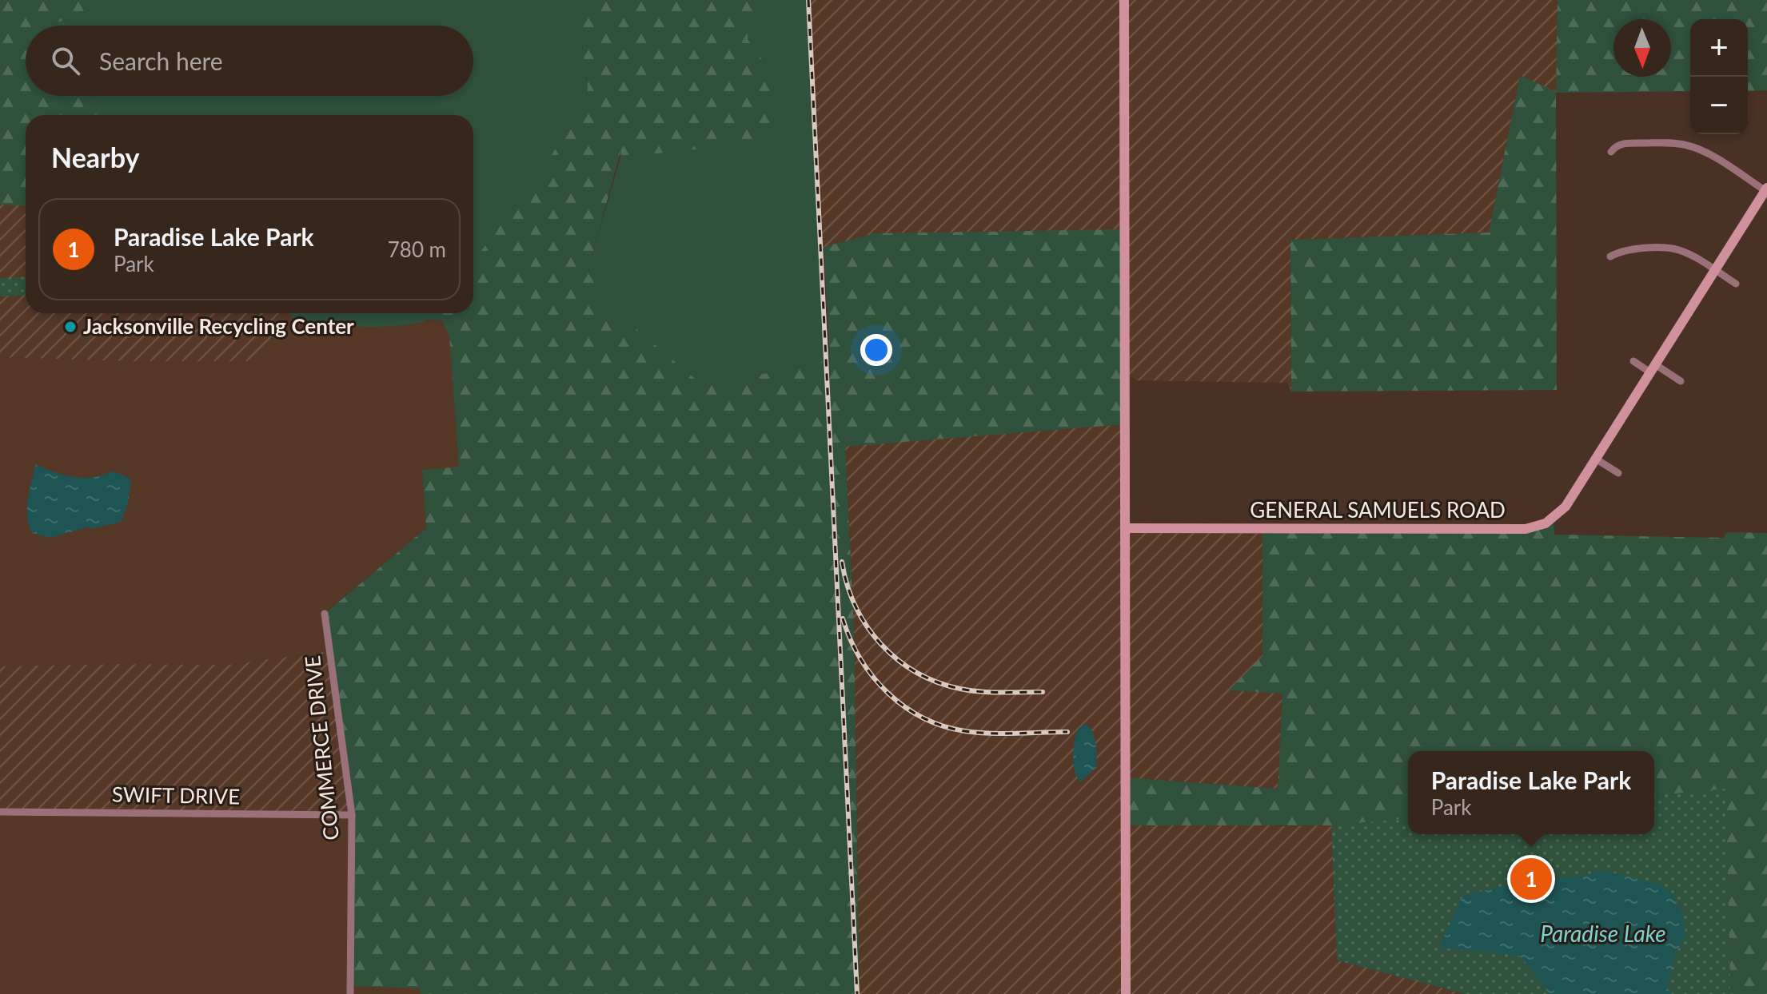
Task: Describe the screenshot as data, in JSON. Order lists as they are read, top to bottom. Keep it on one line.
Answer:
{"streets":{"street":["GENERAL SAMUELS ROAD","COMMERCE DRIVE","SWIFT DRIVE"]},"crossings":[["COMMERCE DRIVE","SWIFT DRIVE"]],"water":["Paradise Lake"],"places":["Jacksonville Recycling Center"],"north":"bottom","page":{"map_buttons":["+","−"],"search":"Search here","heading":"Nearby","list":[{"mark":"1","name":"Paradise Lake Park","note":"Park","value":"780 m"}],"popup":["Paradise Lake Park","Park"],"pins":"1"}}
